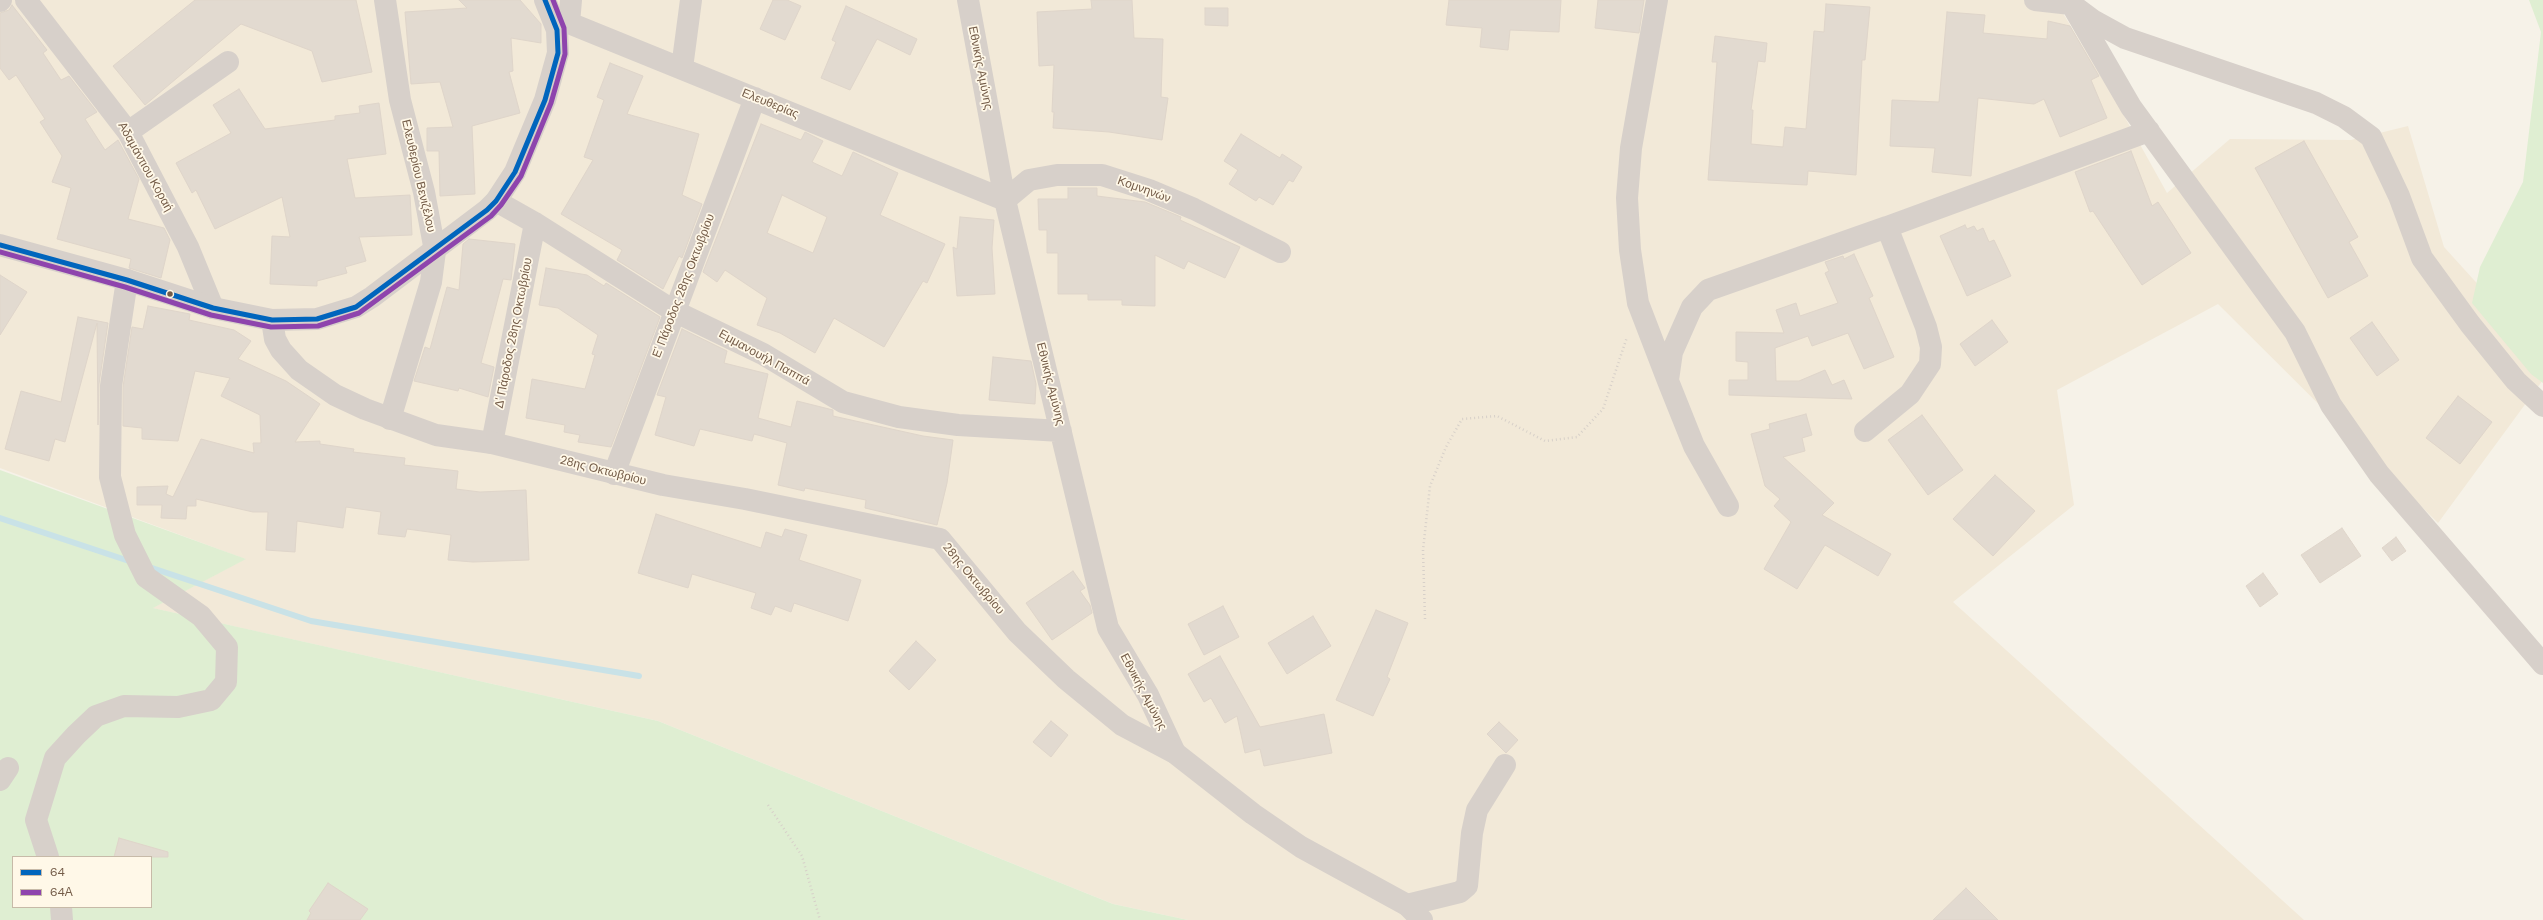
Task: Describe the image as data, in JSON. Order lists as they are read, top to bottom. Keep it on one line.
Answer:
{"streets":{"street":["Εθνικής Αμύνης","Ελευθερίας","Αδαμάντιου Κοραή","Ελευθερίου Βενιζέλου","Κομνηνών","Ε' Πάροδος 28ης Οκτωβρίου","Δ' Πάροδος 28ης Οκτωβρίου","Εμμανουήλ Παππά","28ης Οκτωβρίου"]},"crossings":[["Εθνικής Αμύνης","Ελευθερίας"],["Εθνικής Αμύνης","Κομνηνών"],["Εθνικής Αμύνης","Εμμανουήλ Παππά"],["Εθνικής Αμύνης","28ης Οκτωβρίου"],["Ελευθερίας","Κομνηνών"],["Ελευθερίας","Ε' Πάροδος 28ης Οκτωβρίου"],["Ελευθερίου Βενιζέλου","28ης Οκτωβρίου"],["Ε' Πάροδος 28ης Οκτωβρίου","Εμμανουήλ Παππά"],["Ε' Πάροδος 28ης Οκτωβρίου","28ης Οκτωβρίου"],["Δ' Πάροδος 28ης Οκτωβρίου","Εμμανουήλ Παππά"],["Δ' Πάροδος 28ης Οκτωβρίου","28ης Οκτωβρίου"]],"lines":["transit line 64","transit line 64Α"],"legend":["64","64Α"]}
